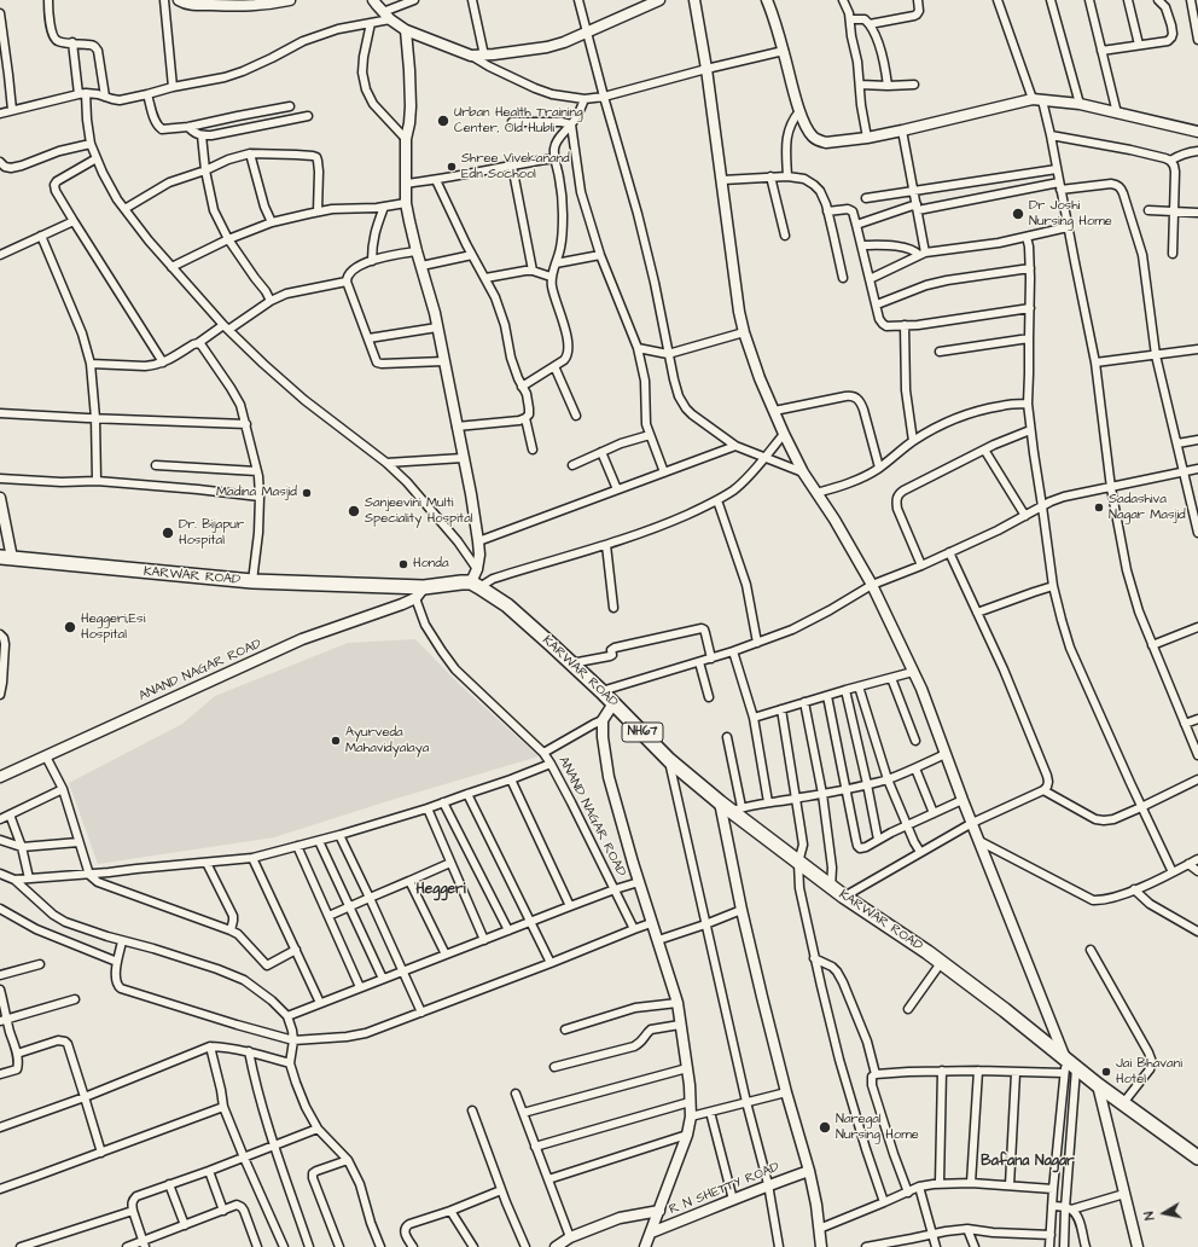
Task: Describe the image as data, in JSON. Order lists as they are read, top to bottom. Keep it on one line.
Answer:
{"streets":{"highway":["KARWAR ROAD","NH67"],"street":["ANAND NAGAR ROAD","R N SHETTY ROAD"]},"crossings":[["KARWAR ROAD","ANAND NAGAR ROAD"],["ANAND NAGAR ROAD","R N SHETTY ROAD"]],"districts":["Heggeri","Bafana Nagar"],"places":["Urban Health Training Center, Old Hubli","Shree Vivekanand Edn Sochool","Dr Joshi Nursing Home","Madina Masjid","Sadashiva Nagar Masjid","Sanjeevini Multi Speciality Hospital","Dr. Bijapur Hospital","Honda","Heggeri,Esi Hospital","Ayurveda Mahavidyalaya","Jai Bhavani Hotel","Naregal Nursing Home"],"north":"left"}
